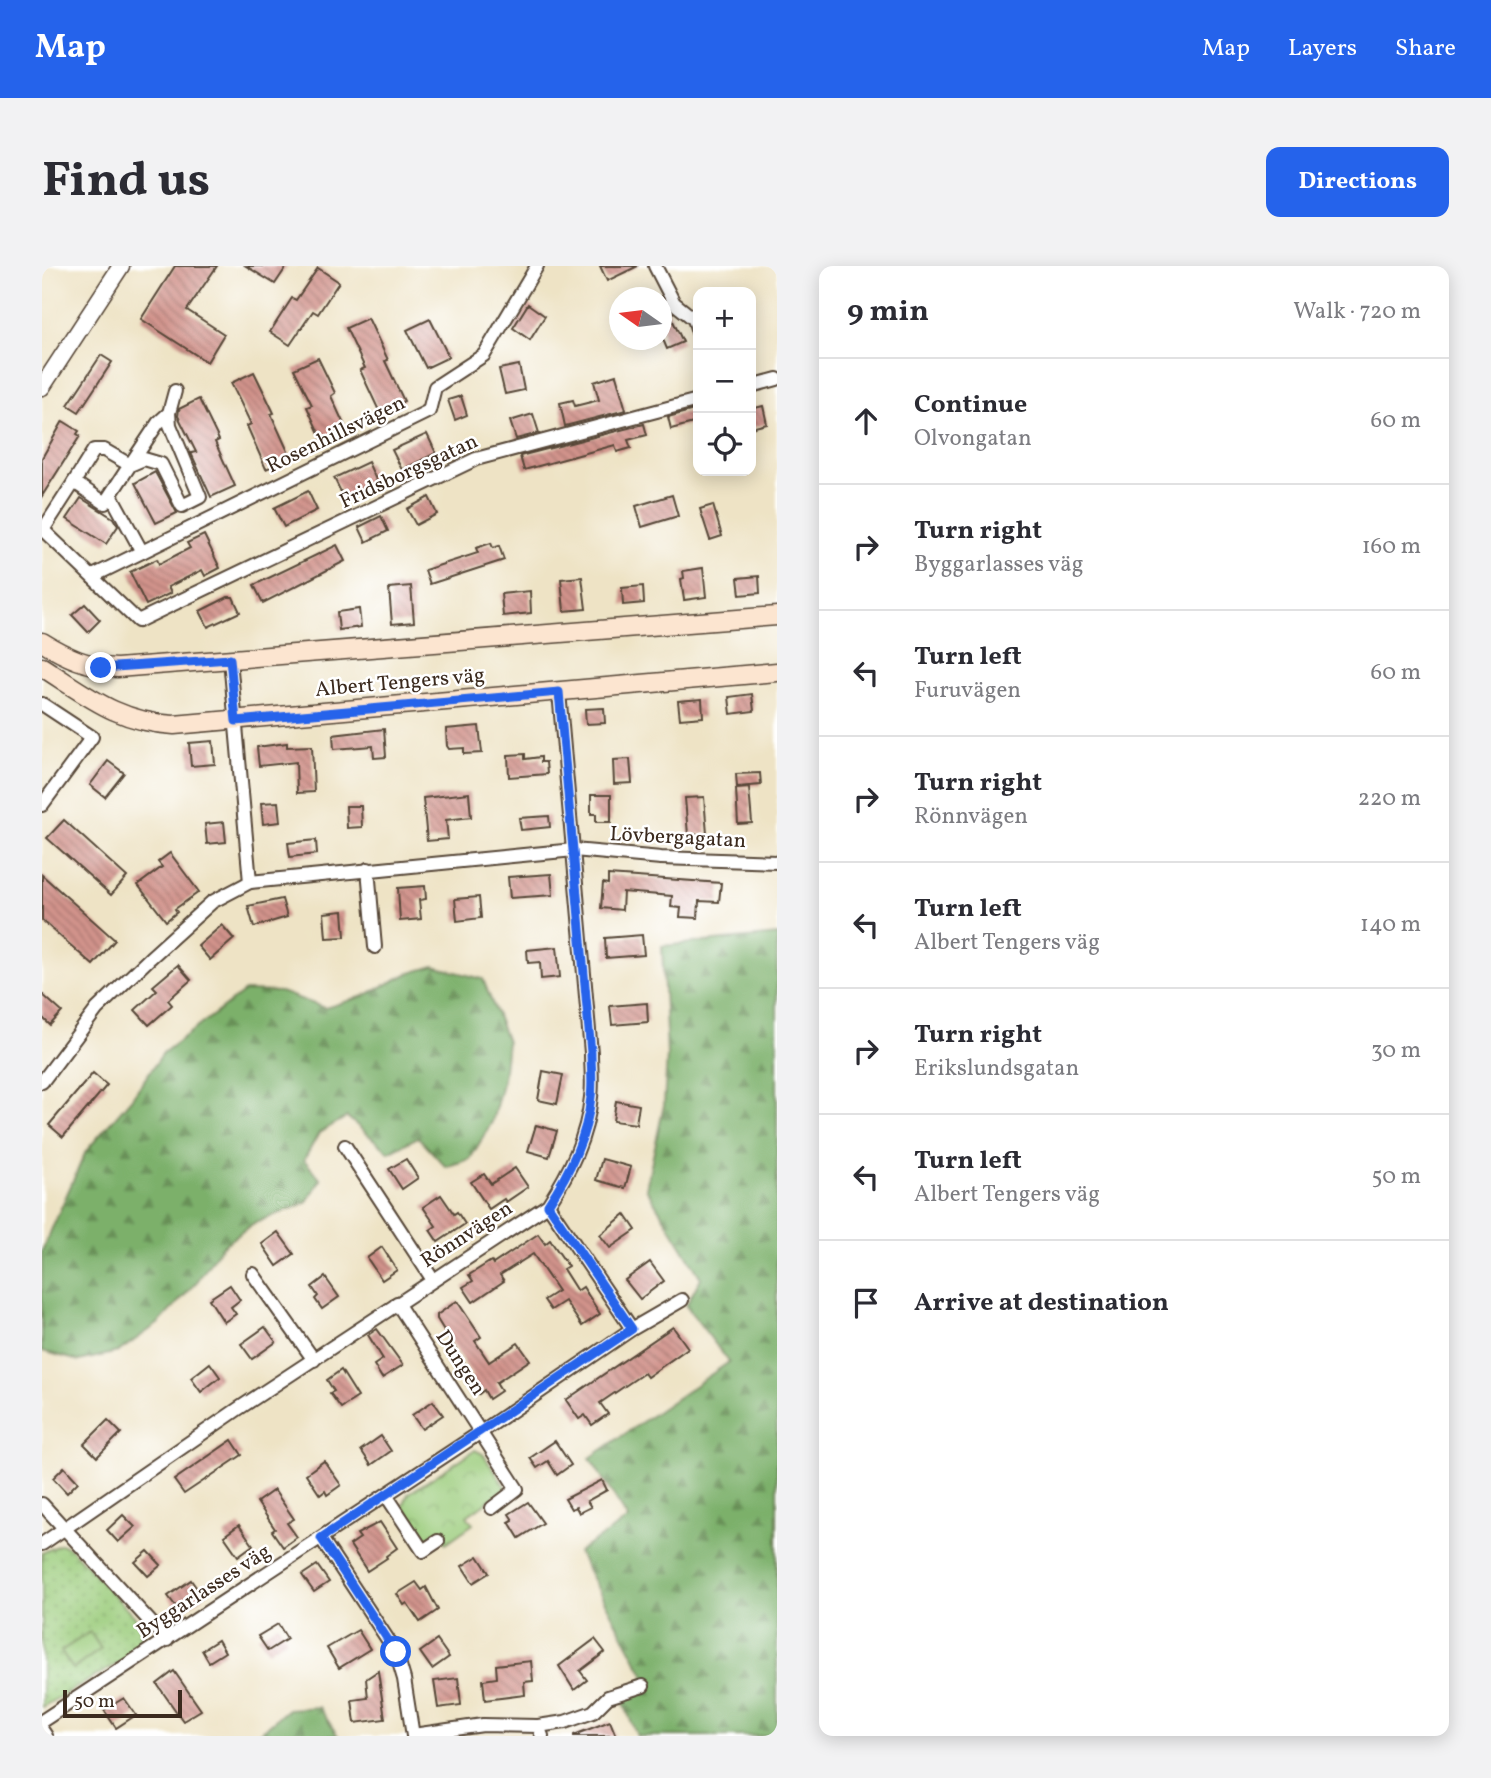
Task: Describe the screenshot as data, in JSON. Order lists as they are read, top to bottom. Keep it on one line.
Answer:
{"streets":{"main road":["Albert Tengers väg"],"street":["Rosenhillsvägen","Fridsborgsgatan","Lövbergagatan","Rönnvägen","Dungen","Byggarlasses väg"]},"crossings":[["Rosenhillsvägen","Fridsborgsgatan"],["Albert Tengers väg","Rönnvägen"],["Lövbergagatan","Rönnvägen"],["Rönnvägen","Dungen"],["Dungen","Byggarlasses väg"]],"scale_bar":"50 m","north":"left","page":{"header":"Map","nav":["Map","Layers","Share"],"buttons":"Directions","title":"Find us","heading":["9 min","Walk · 720 m"],"map_buttons":["+","−"],"list":[["Continue","Olvongatan","60 m"],["Turn right","Byggarlasses väg","160 m"],["Turn left","Furuvägen","60 m"],["Turn right","Rönnvägen","220 m"],["Turn left","Albert Tengers väg","140 m"],["Turn right","Erikslundsgatan","30 m"],["Turn left","Albert Tengers väg","50 m"],"Arrive at destination"],"scale":"50 m"}}
